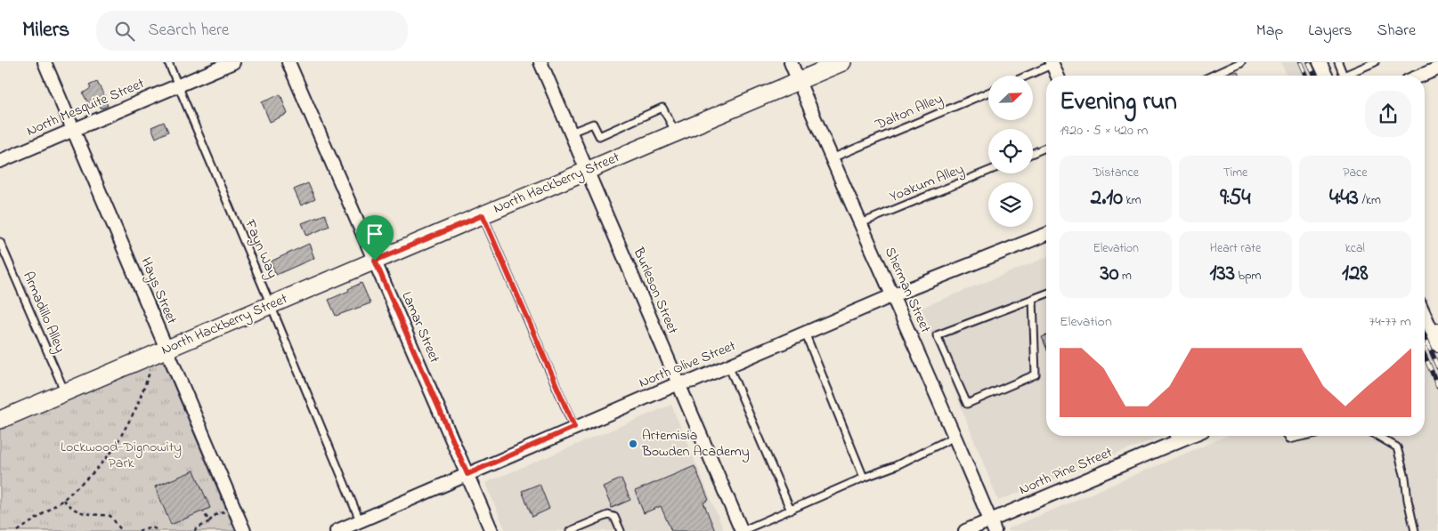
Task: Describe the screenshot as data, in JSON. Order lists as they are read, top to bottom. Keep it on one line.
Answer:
{"streets":{"main road":["North Hackberry Street"],"street":["North Mesquite Street","Sherman Street","Hays Street","Burleson Street","Lamar Street","North Olive Street","North Pine Street"],"lane":["Dalton Alley","Yoakum Alley","Fayn Way","Armadillo Alley"]},"crossings":[["North Mesquite Street","Fayn Way"],["North Mesquite Street","Hays Street"],["Dalton Alley","Sherman Street"],["North Hackberry Street","Fayn Way"],["North Hackberry Street","Sherman Street"],["North Hackberry Street","Hays Street"],["North Hackberry Street","Burleson Street"],["North Hackberry Street","Armadillo Alley"],["North Hackberry Street","Lamar Street"],["Yoakum Alley","Sherman Street"],["Fayn Way","North Olive Street"],["Sherman Street","North Olive Street"],["Sherman Street","North Pine Street"],["Burleson Street","North Olive Street"],["Lamar Street","North Olive Street"]],"parks":["Lockwood-Dignowity Park"],"places":["Artemisia Bowden Academy"],"north":"top right","page":{"header":"Milers","search":"Search here","nav":["Map","Layers","Share"],"heading":["Evening run","19:20 · 5 × 420 m"],"stats":[["Distance","2.10 km"],["Time","9:54"],["Pace","4:43 /km"],["Elevation","30 m"],["Heart rate","133 bpm"],["kcal","128"]],"chart":["Elevation","74–77 m"]}}
